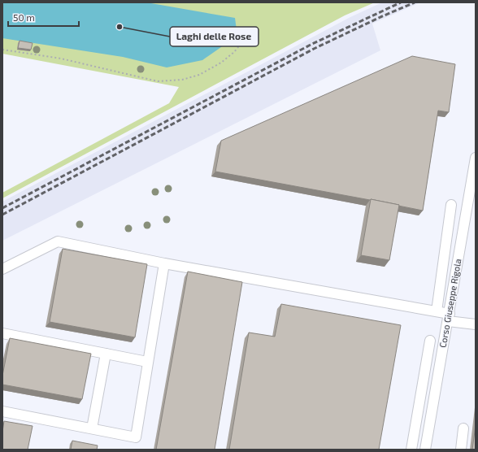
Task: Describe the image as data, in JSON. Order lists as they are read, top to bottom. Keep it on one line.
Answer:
{"streets":{"street":["Corso Giuseppe Rigola"]},"places":["Laghi delle Rose"],"scale_bar":"50 m"}
